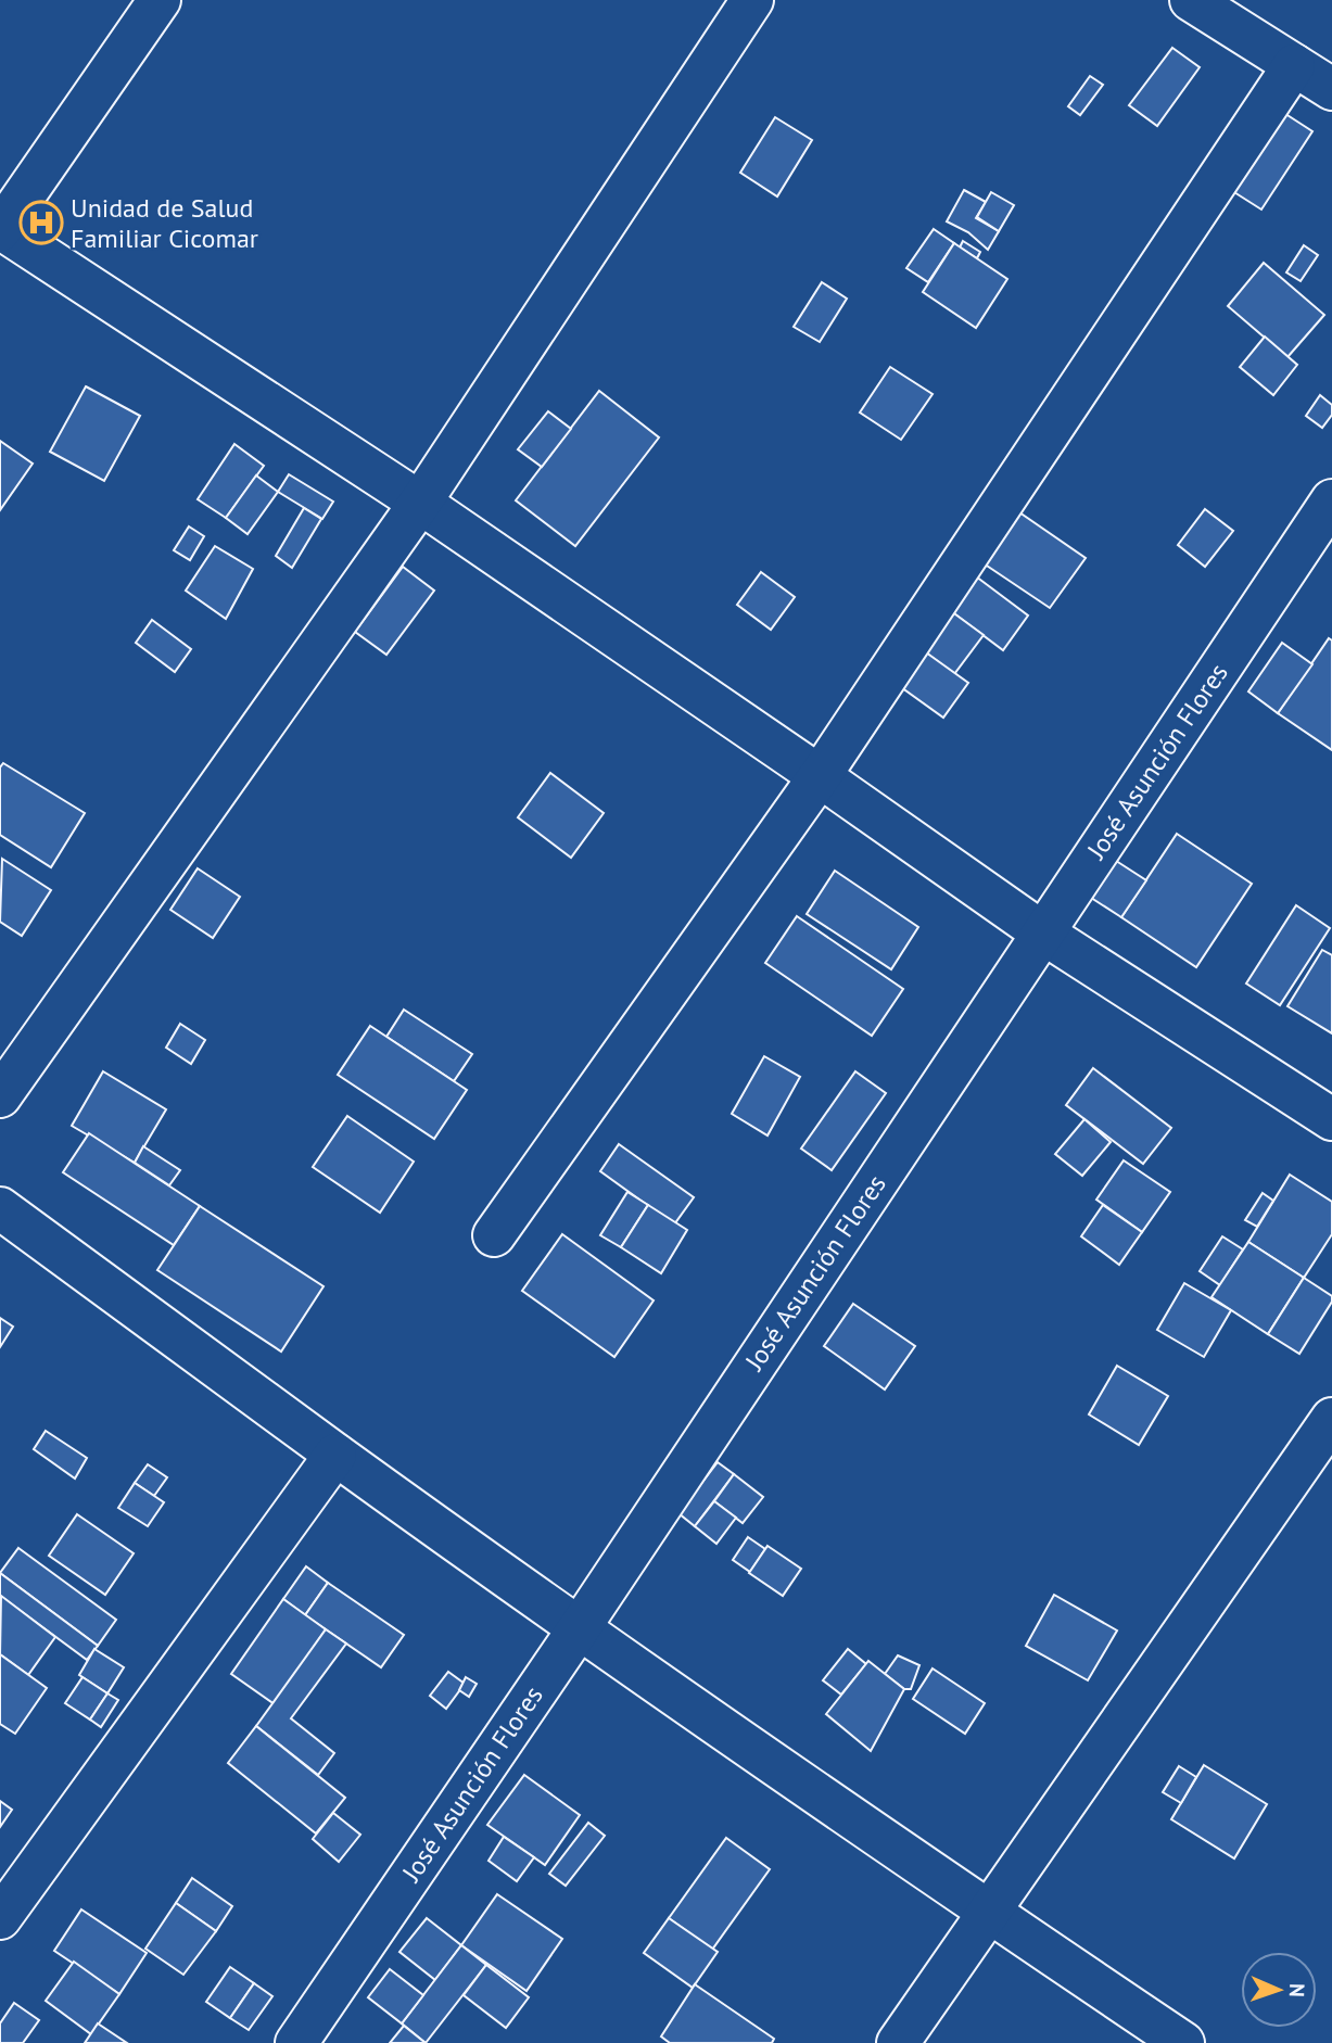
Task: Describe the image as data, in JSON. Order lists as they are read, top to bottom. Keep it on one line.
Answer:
{"streets":{"street":["José Asunción Flores"]},"places":{"hospital":["Unidad de Salud Familiar Cicomar"]},"north":"right"}
